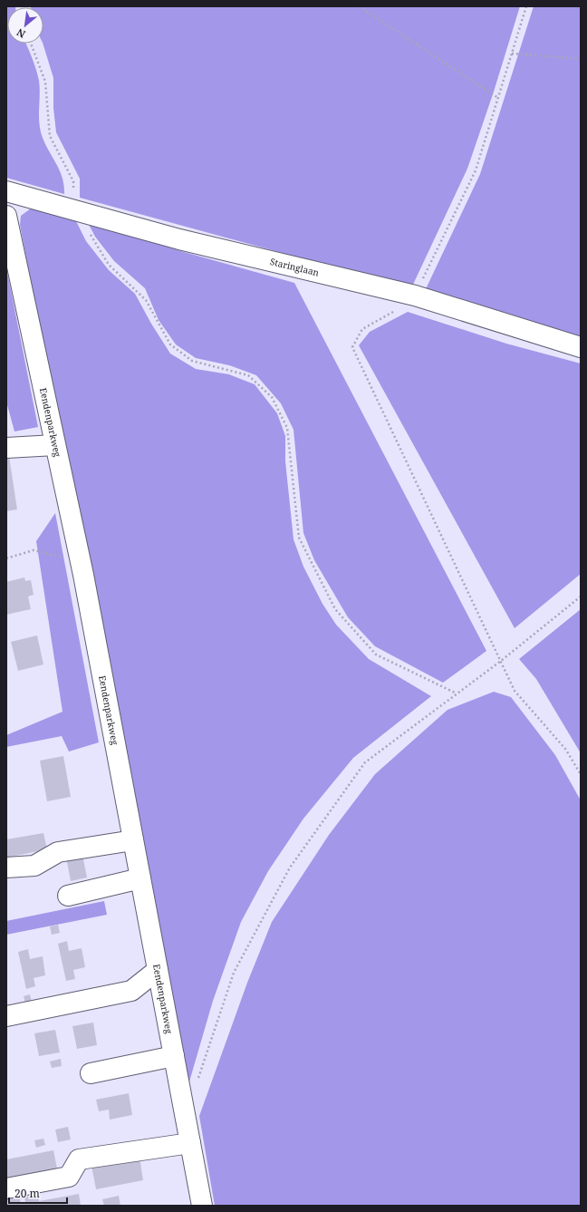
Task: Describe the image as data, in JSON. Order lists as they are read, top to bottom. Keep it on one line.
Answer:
{"streets":{"street":["Staringlaan","Eendenparkweg"]},"scale_bar":"20 m","north":"bottom left"}
